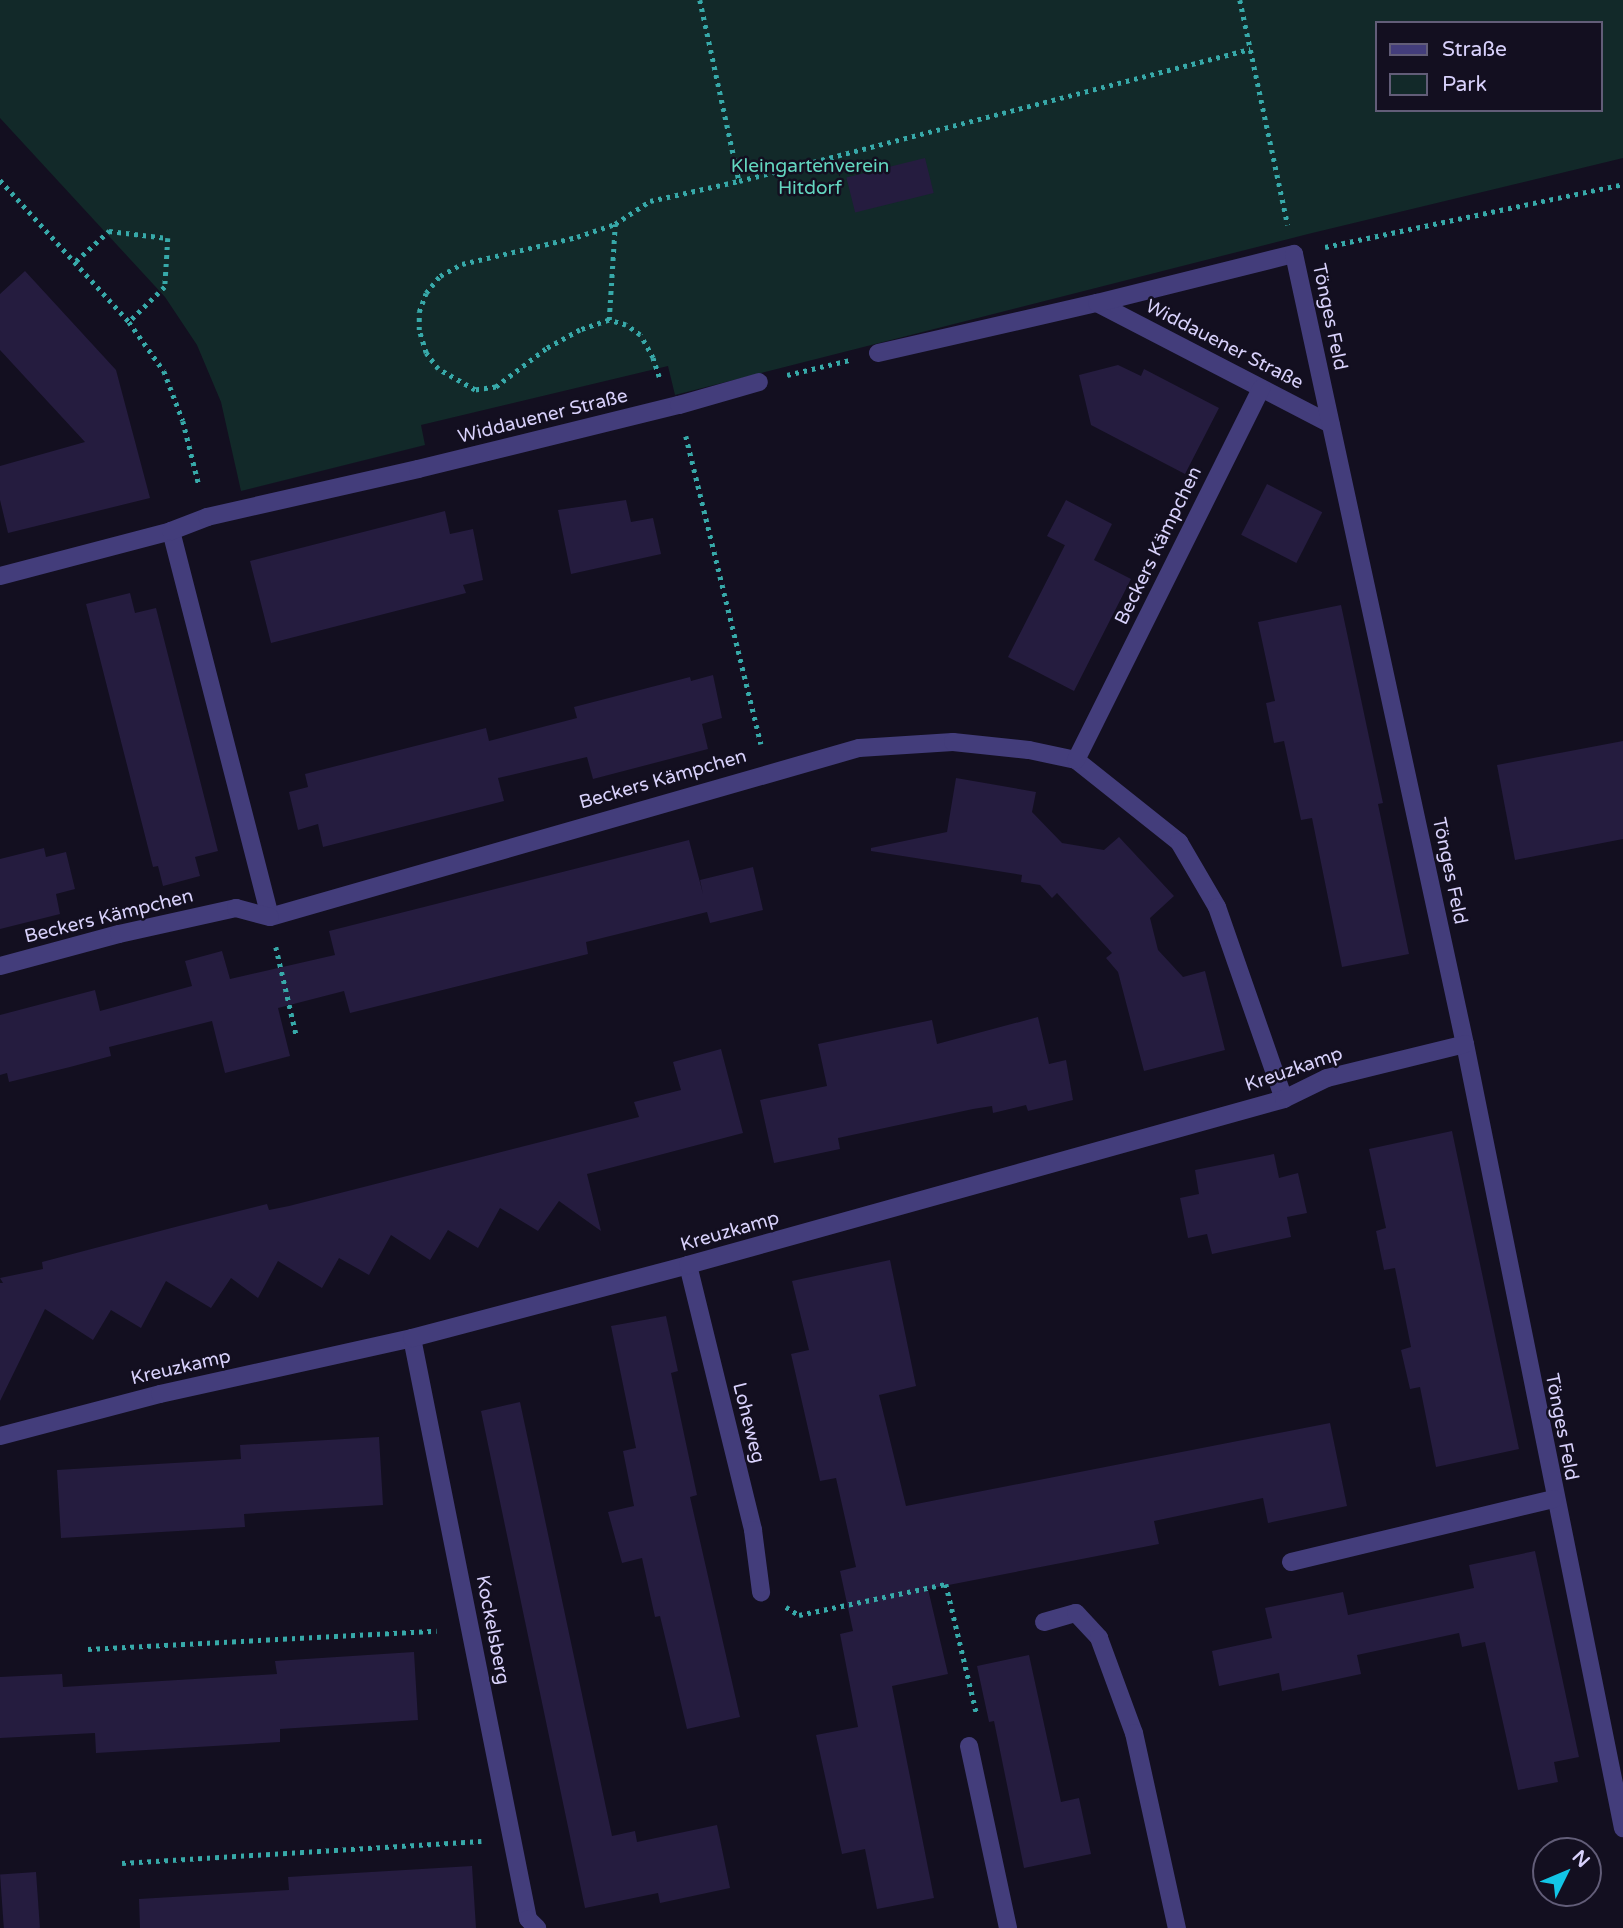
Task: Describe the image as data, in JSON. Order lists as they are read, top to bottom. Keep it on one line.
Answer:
{"streets":{"street":["Tönges Feld","Widdauener Straße","Beckers Kämpchen","Kreuzkamp","Loheweg","Kockelsberg"]},"crossings":[["Tönges Feld","Widdauener Straße"],["Tönges Feld","Kreuzkamp"],["Widdauener Straße","Beckers Kämpchen"],["Beckers Kämpchen","Kreuzkamp"],["Kreuzkamp","Loheweg"],["Kreuzkamp","Kockelsberg"]],"parks":["Kleingartenverein Hitdorf"],"legend":["Straße","Park"],"north":"top right"}
